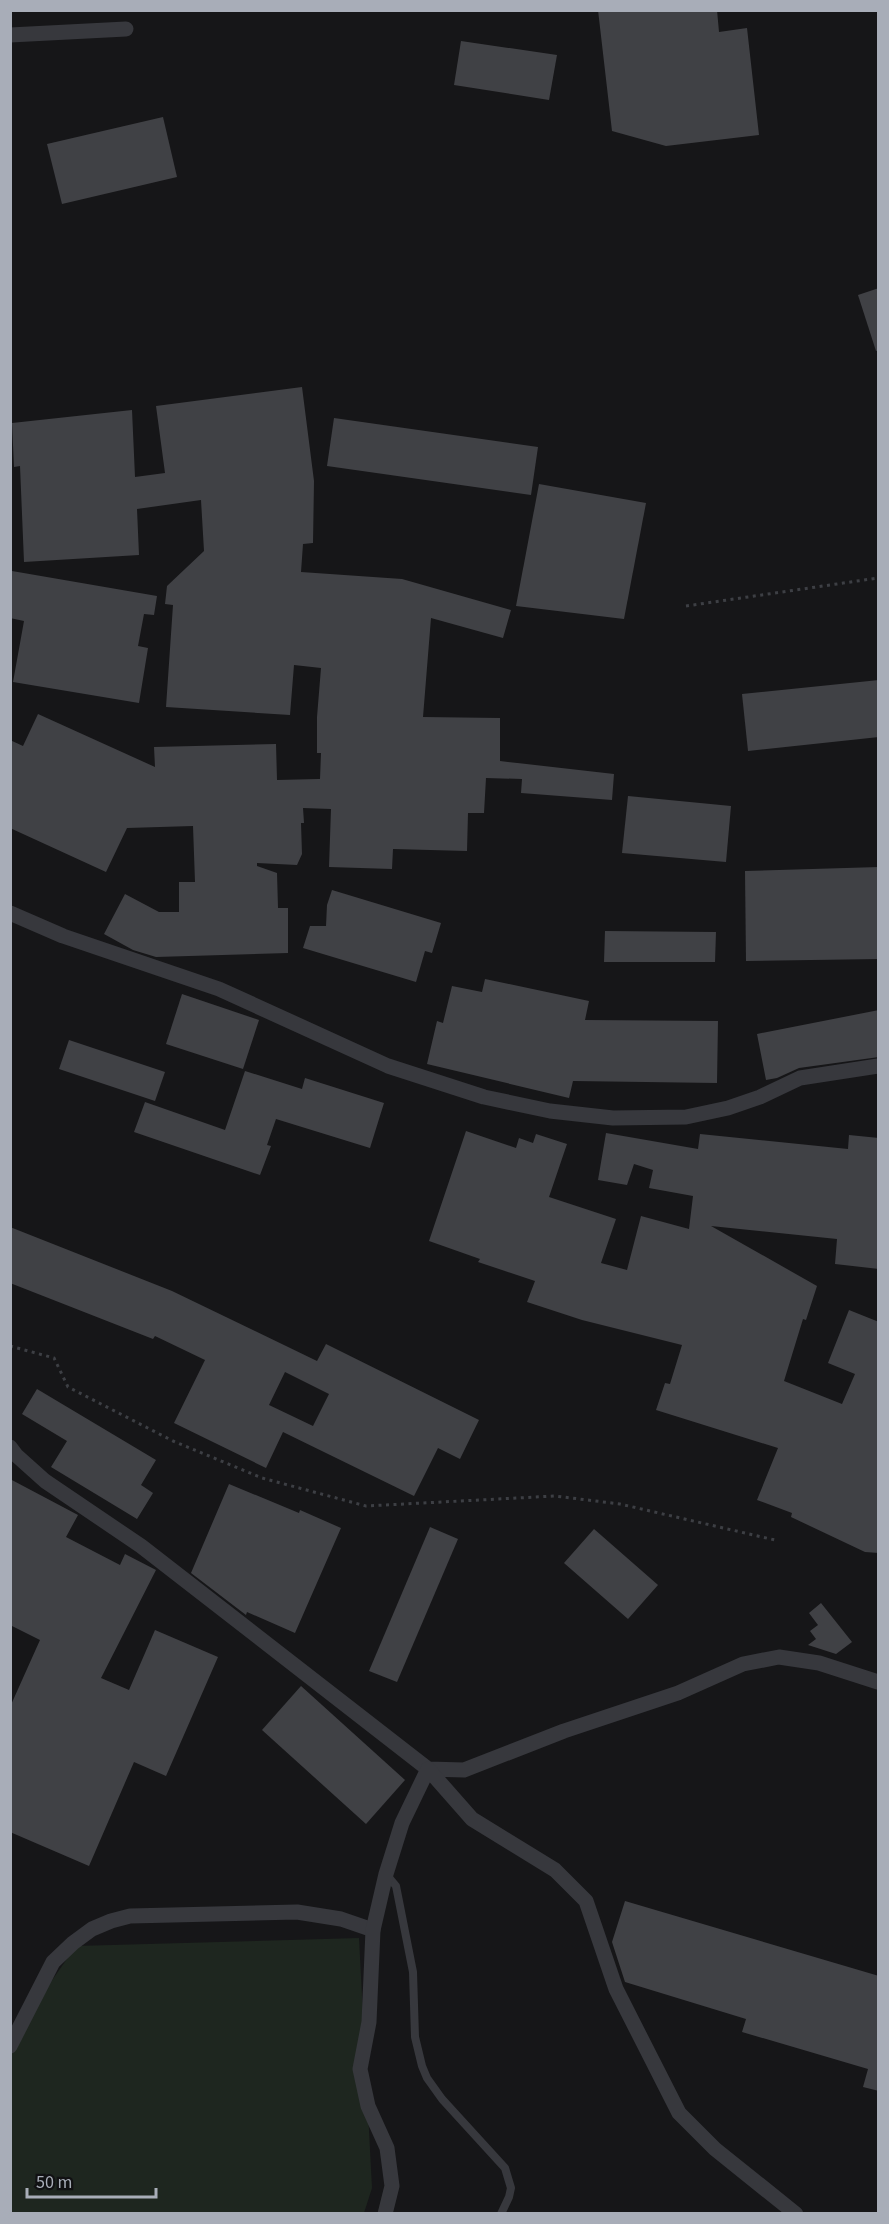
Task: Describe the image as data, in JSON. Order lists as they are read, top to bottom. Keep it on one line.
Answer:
{"scale_bar":"50 m"}
